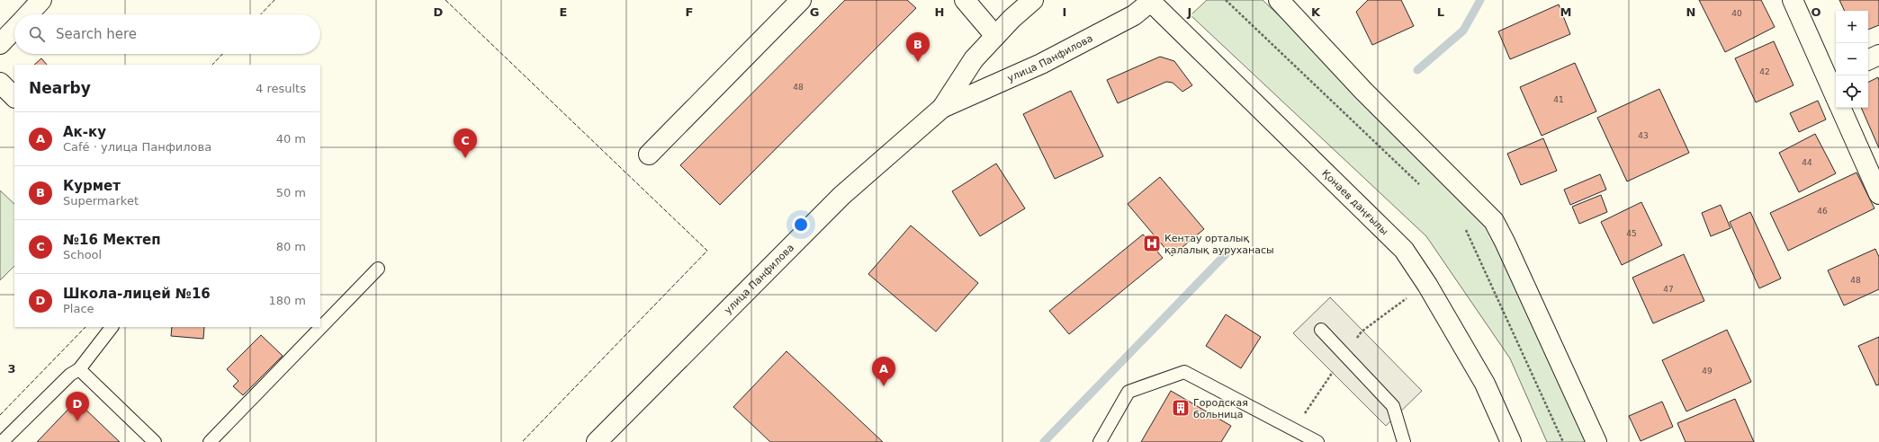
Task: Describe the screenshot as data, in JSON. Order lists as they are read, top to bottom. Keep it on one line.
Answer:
{"streets":{"street":["улица Панфилова","Қонаев даңғылы"]},"crossings":[["улица Панфилова","Қонаев даңғылы"]],"places":{"hospital":["Кентау орталық қалалық ауруханасы"],"building":["Городская больница"]},"house_numbers":["40","42","48","41","43","44","46","45","48","47","49"],"page":{"map_buttons":["+","−"],"search":"Search here","pins":["B","C","A","D"],"heading":["Nearby","4 results"],"list":[{"mark":"A","name":"Ак-ку","note":"Café · улица Панфилова","value":"40 m"},{"mark":"B","name":"Курмет","note":"Supermarket","value":"50 m"},{"mark":"C","name":"№16 Мектеп","note":"School","value":"80 m"},{"mark":"D","name":"Школа-лицей №16","note":"Place","value":"180 m"}]},"grid":{"columns":["D","E","F","G","H","I","J","K","L","M","N","O"],"rows":["3"]}}
